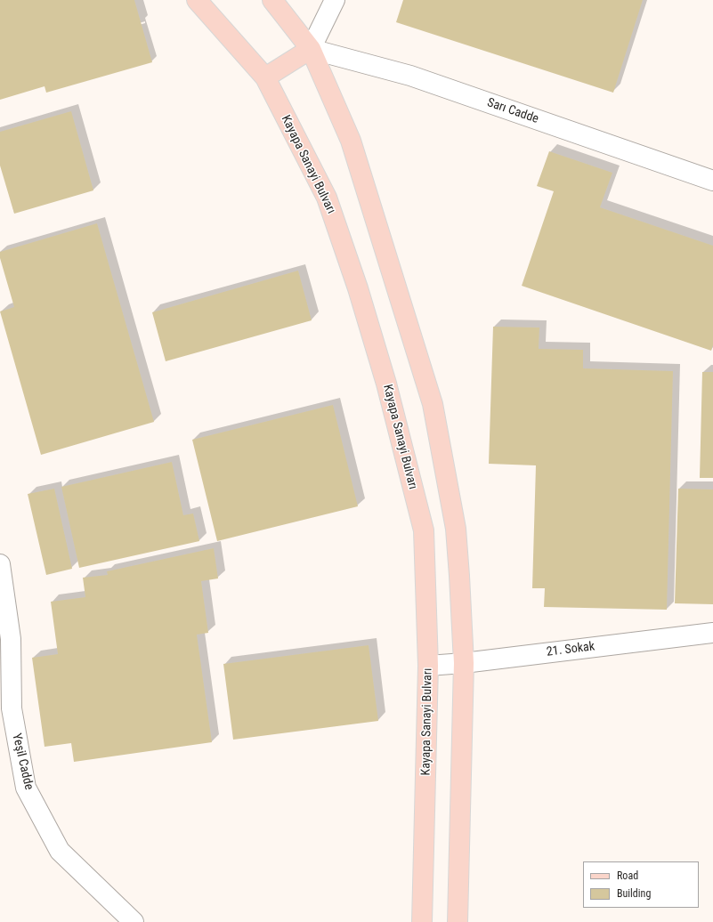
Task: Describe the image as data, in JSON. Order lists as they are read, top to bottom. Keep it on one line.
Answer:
{"streets":{"main road":["Kayapa Sanayi Bulvarı"],"lane":["Sarı Cadde","21. Sokak","Yeşil Cadde"]},"crossings":[["Kayapa Sanayi Bulvarı","21. Sokak"]],"legend":["Road","Building"]}
